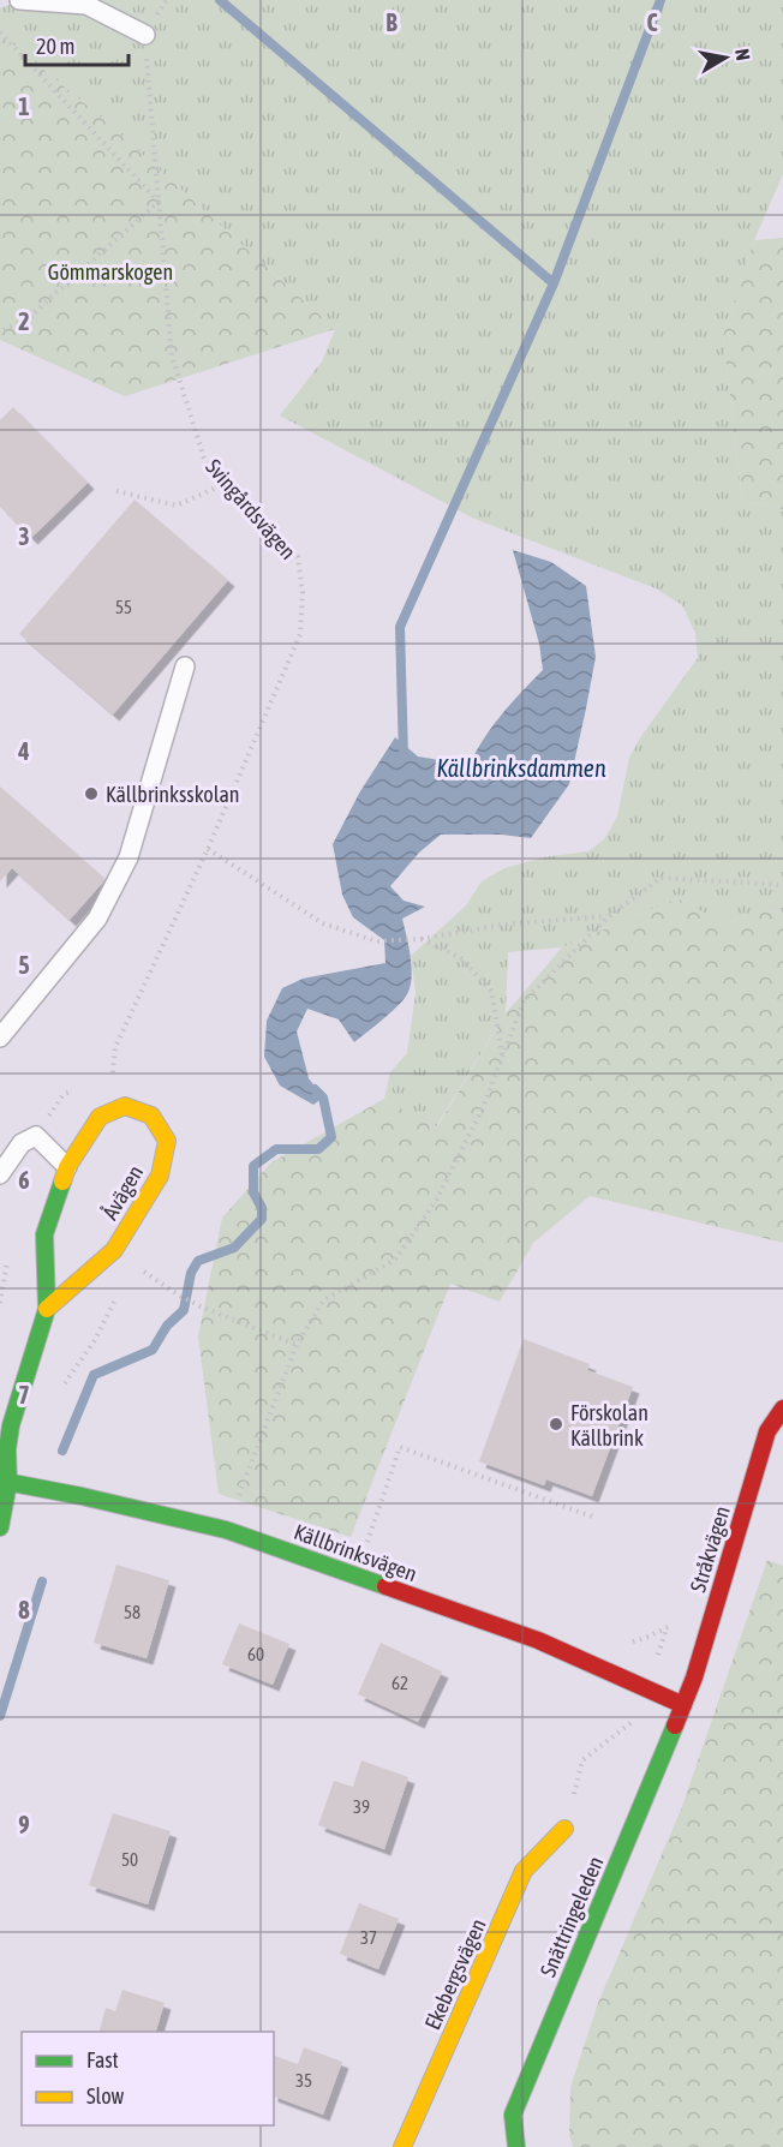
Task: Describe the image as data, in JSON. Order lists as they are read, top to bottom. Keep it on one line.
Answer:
{"streets":{"street":["Åvägen","Stråkvägen","Källbrinksvägen","Snättringeleden","Ekebergsvägen"],"path":["Svingårdsvägen"]},"crossings":[["Åvägen","Källbrinksvägen"],["Stråkvägen","Källbrinksvägen"],["Stråkvägen","Snättringeleden"],["Källbrinksvägen","Snättringeleden"]],"water":["Källbrinksdammen"],"parks":["Gömmarskogen"],"places":["Källbrinksskolan","Förskolan Källbrink"],"house_numbers":["55","58","60","62","39","50","37","35"],"legend":["Fast","Slow"],"scale_bar":"20 m","north":"right","grid":{"columns":["B","C"],"rows":["1","2","3","4","5","6","7","8","9"]}}
